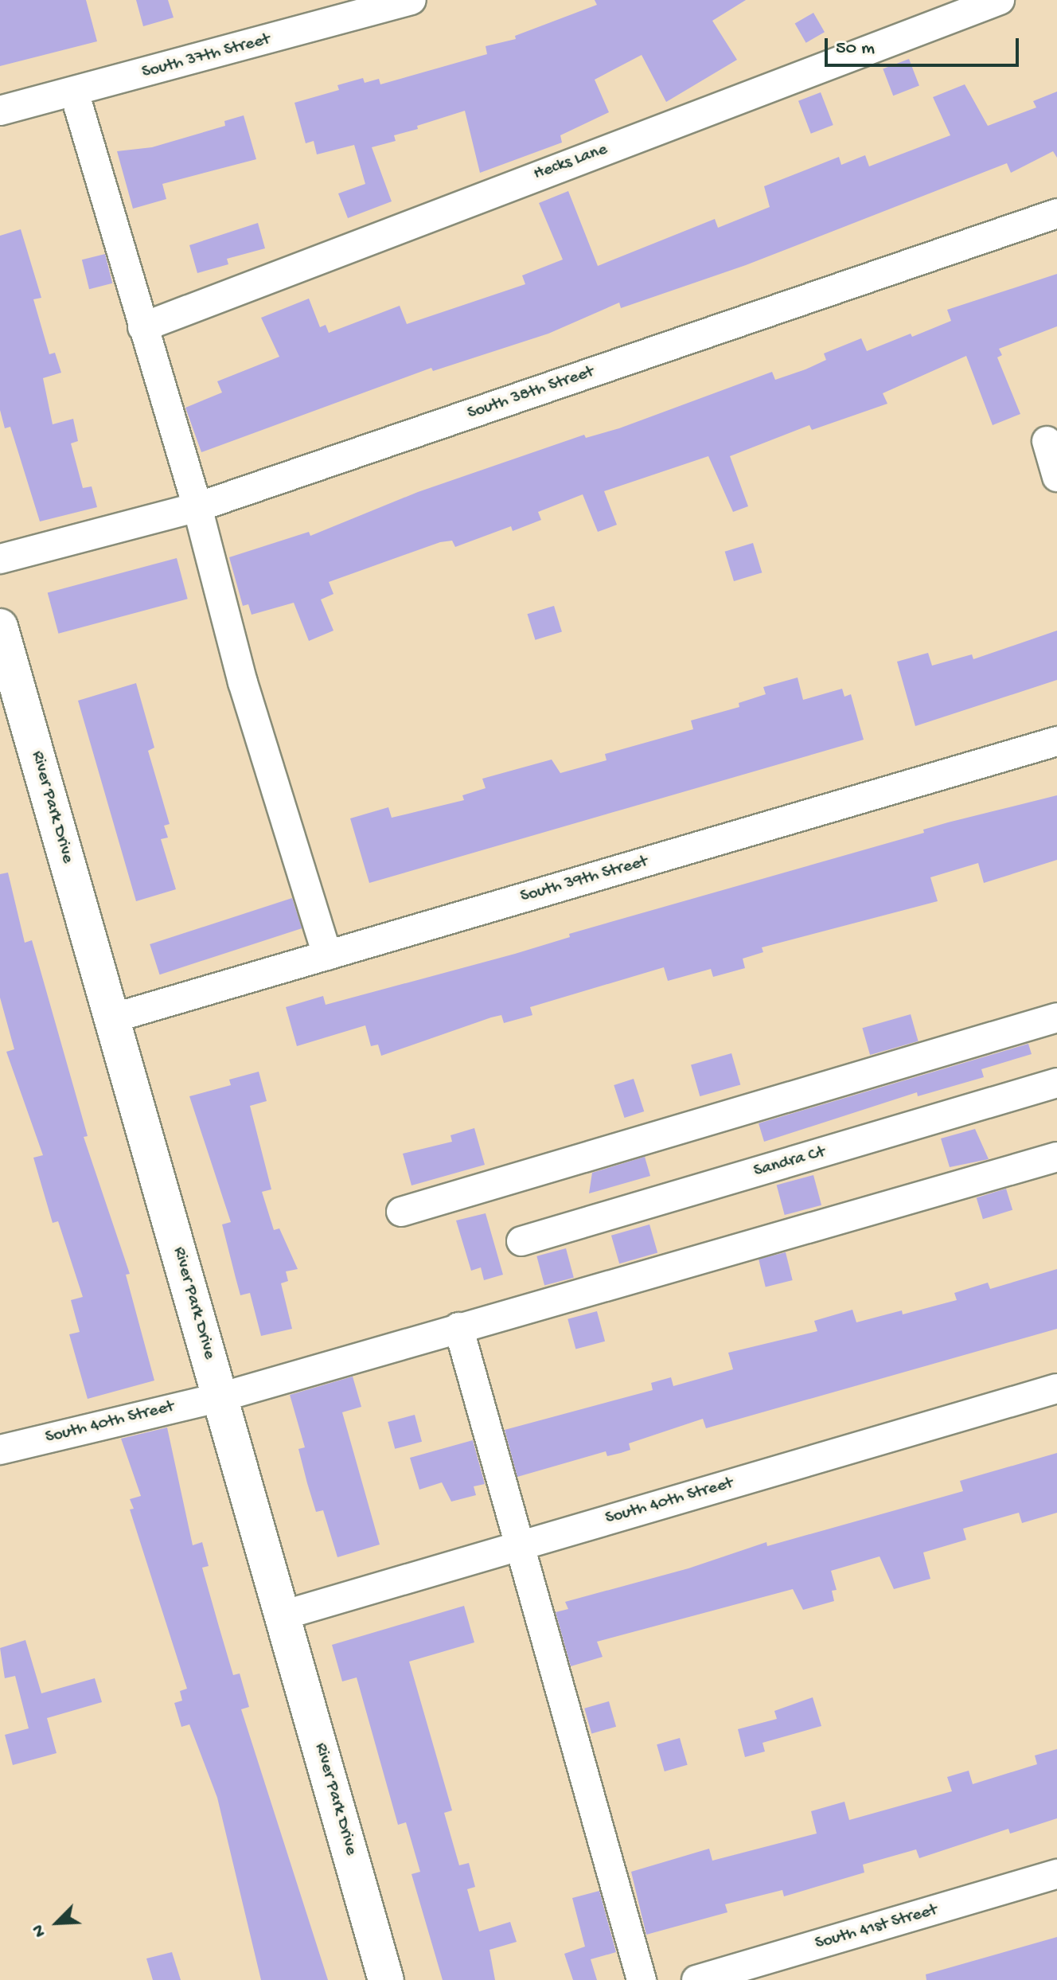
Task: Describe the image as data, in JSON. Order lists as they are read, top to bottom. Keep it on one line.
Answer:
{"streets":{"street":["South 37th Street","Hecks Lane","South 38th Street","River Park Drive","South 39th Street","Sandra Ct","South 40th Street","South 41st Street"]},"crossings":[["River Park Drive","South 39th Street"],["River Park Drive","South 40th Street"]],"scale_bar":"50 m","north":"bottom left"}
